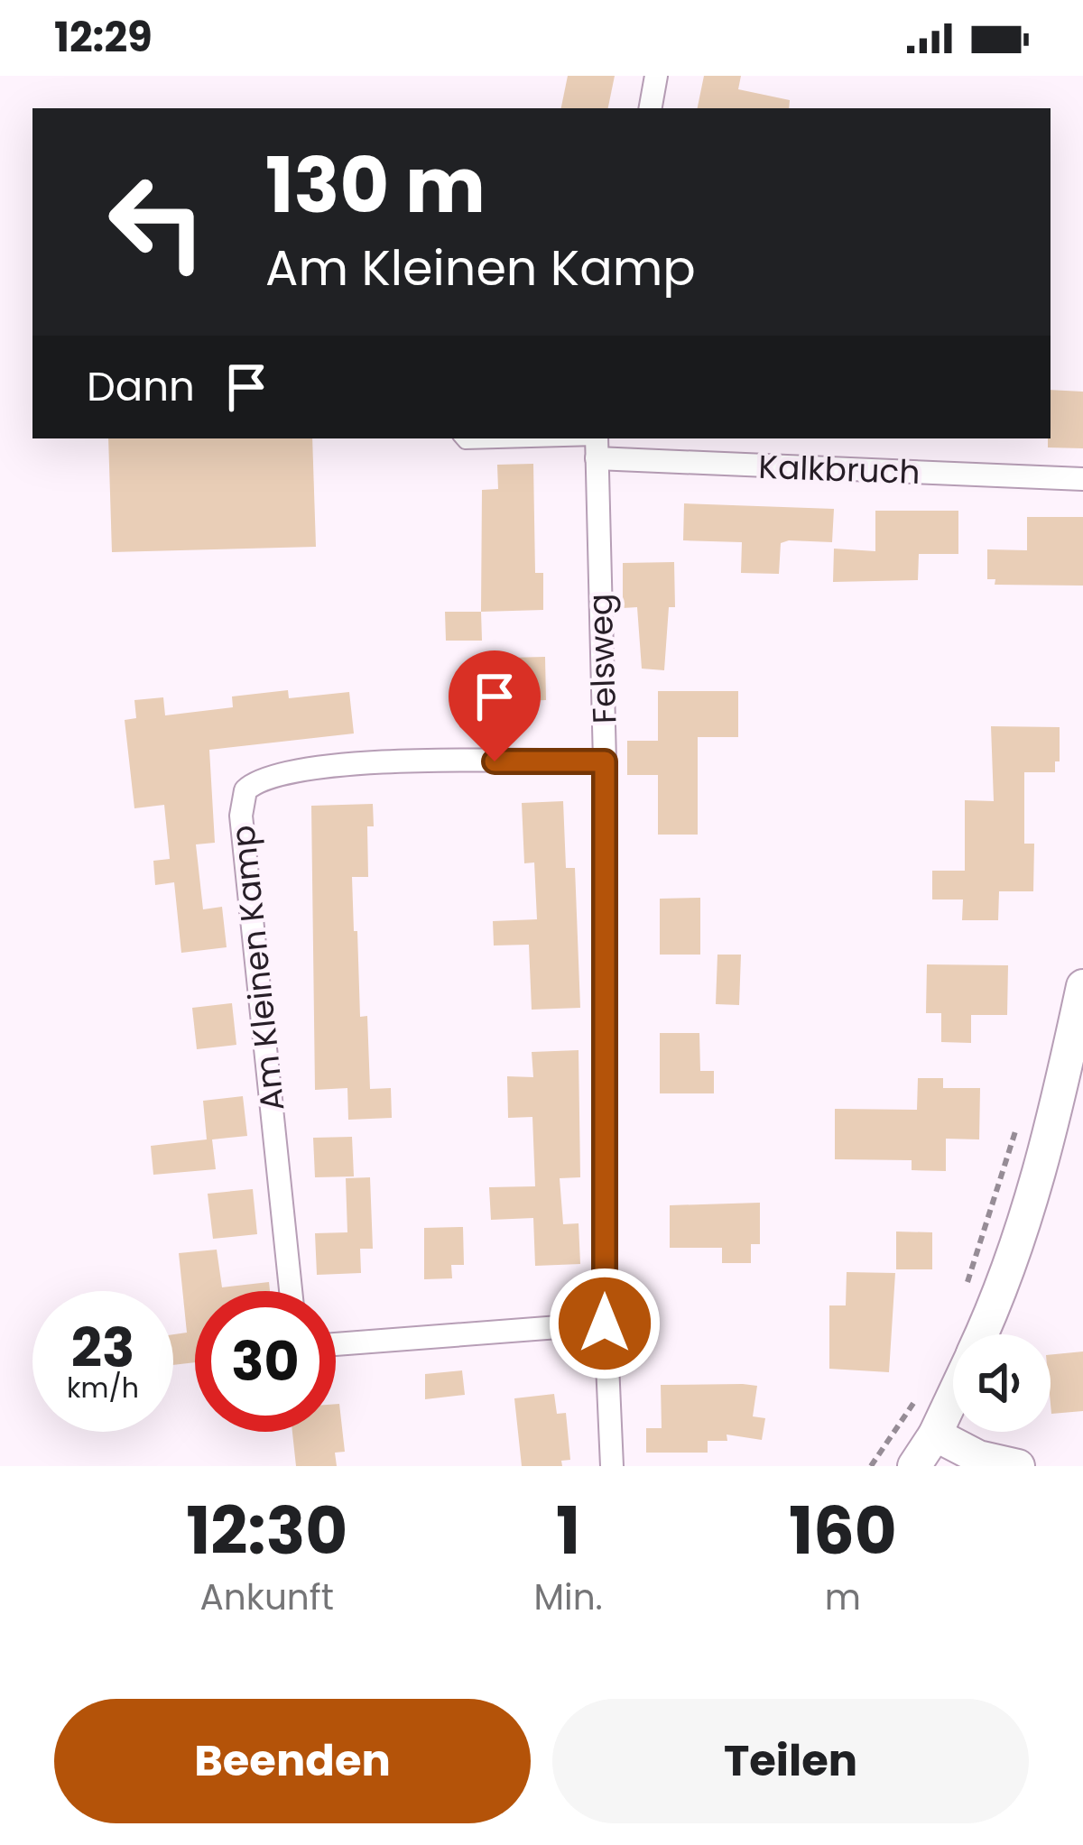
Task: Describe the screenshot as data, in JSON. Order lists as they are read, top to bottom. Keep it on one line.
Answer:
{"streets":{"street":["Kalkbruch","Felsweg","Am Kleinen Kamp"]},"crossings":[["Kalkbruch","Felsweg"],["Felsweg","Am Kleinen Kamp"]],"page":{"status":"12:29","turn":["130 m","Am Kleinen Kamp"],"then":"Dann","speed":"23 km/h","limit":"30","eta":["12:30","Ankunft","1","Min.","160","m"],"buttons":["Beenden","Teilen"]}}
